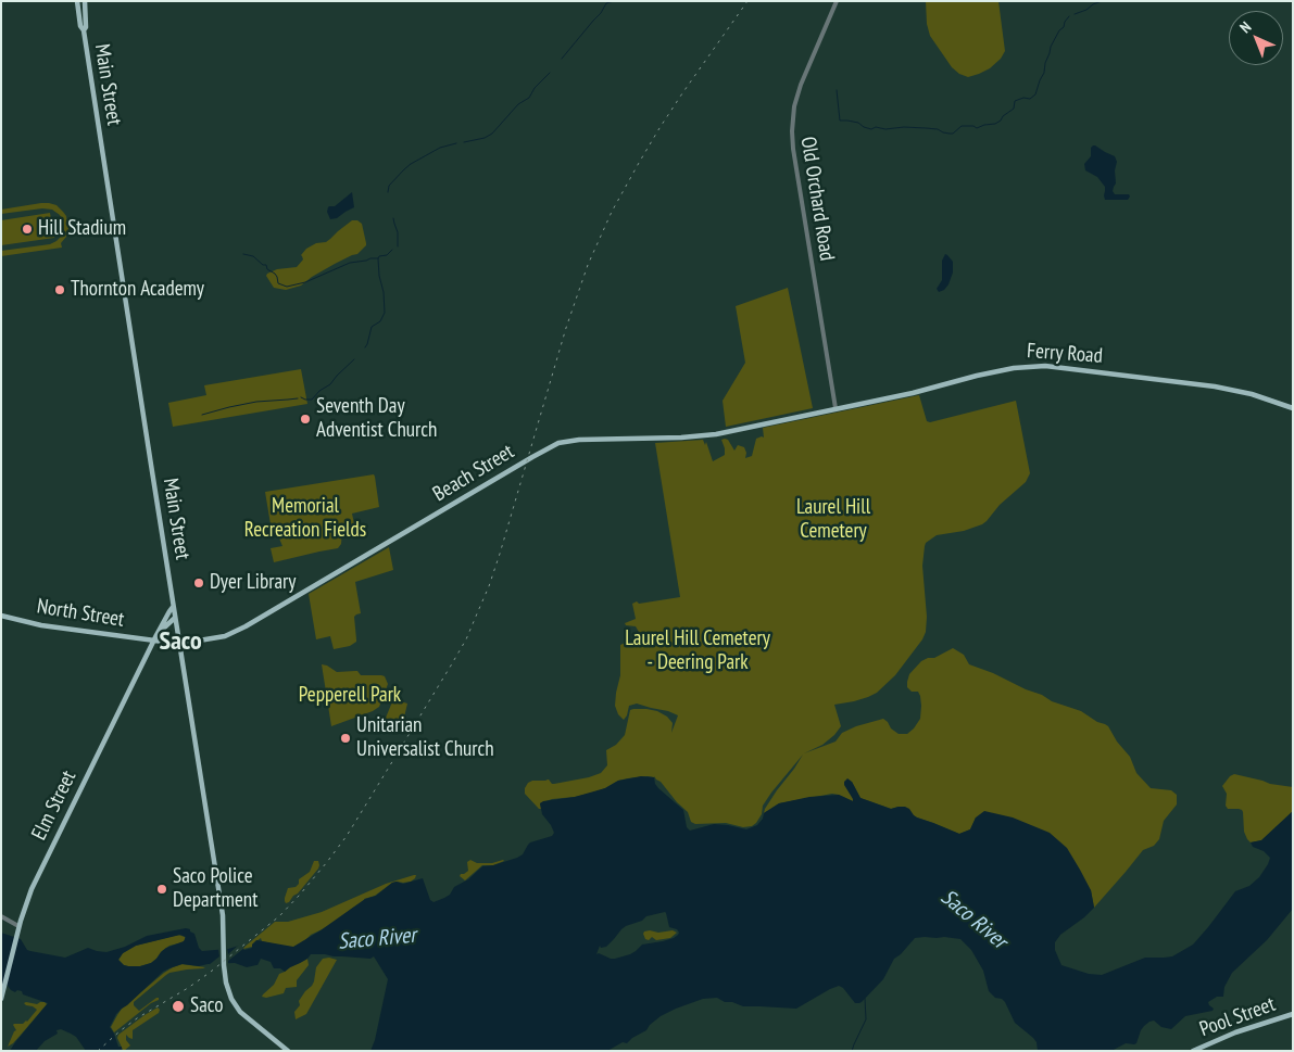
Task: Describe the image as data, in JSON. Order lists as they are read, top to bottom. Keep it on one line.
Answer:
{"streets":{"main road":["Main Street","Ferry Road","Beach Street","North Street","Elm Street","Pool Street"],"street":["Old Orchard Road"]},"crossings":[["Main Street","Beach Street"],["Main Street","Elm Street"],["Old Orchard Road","Ferry Road"],["Old Orchard Road","Beach Street"],["Ferry Road","Beach Street"],["Beach Street","North Street"],["Beach Street","Elm Street"],["North Street","Elm Street"]],"districts":["Saco"],"water":["Saco River"],"parks":["Memorial Recreation Fields","Laurel Hill Cemetery","Laurel Hill Cemetery - Deering Park","Pepperell Park"],"places":["Hill Stadium","Thornton Academy","Seventh Day Adventist Church","Dyer Library","Unitarian Universalist Church","Saco Police Department","Saco"],"north":"top left"}
